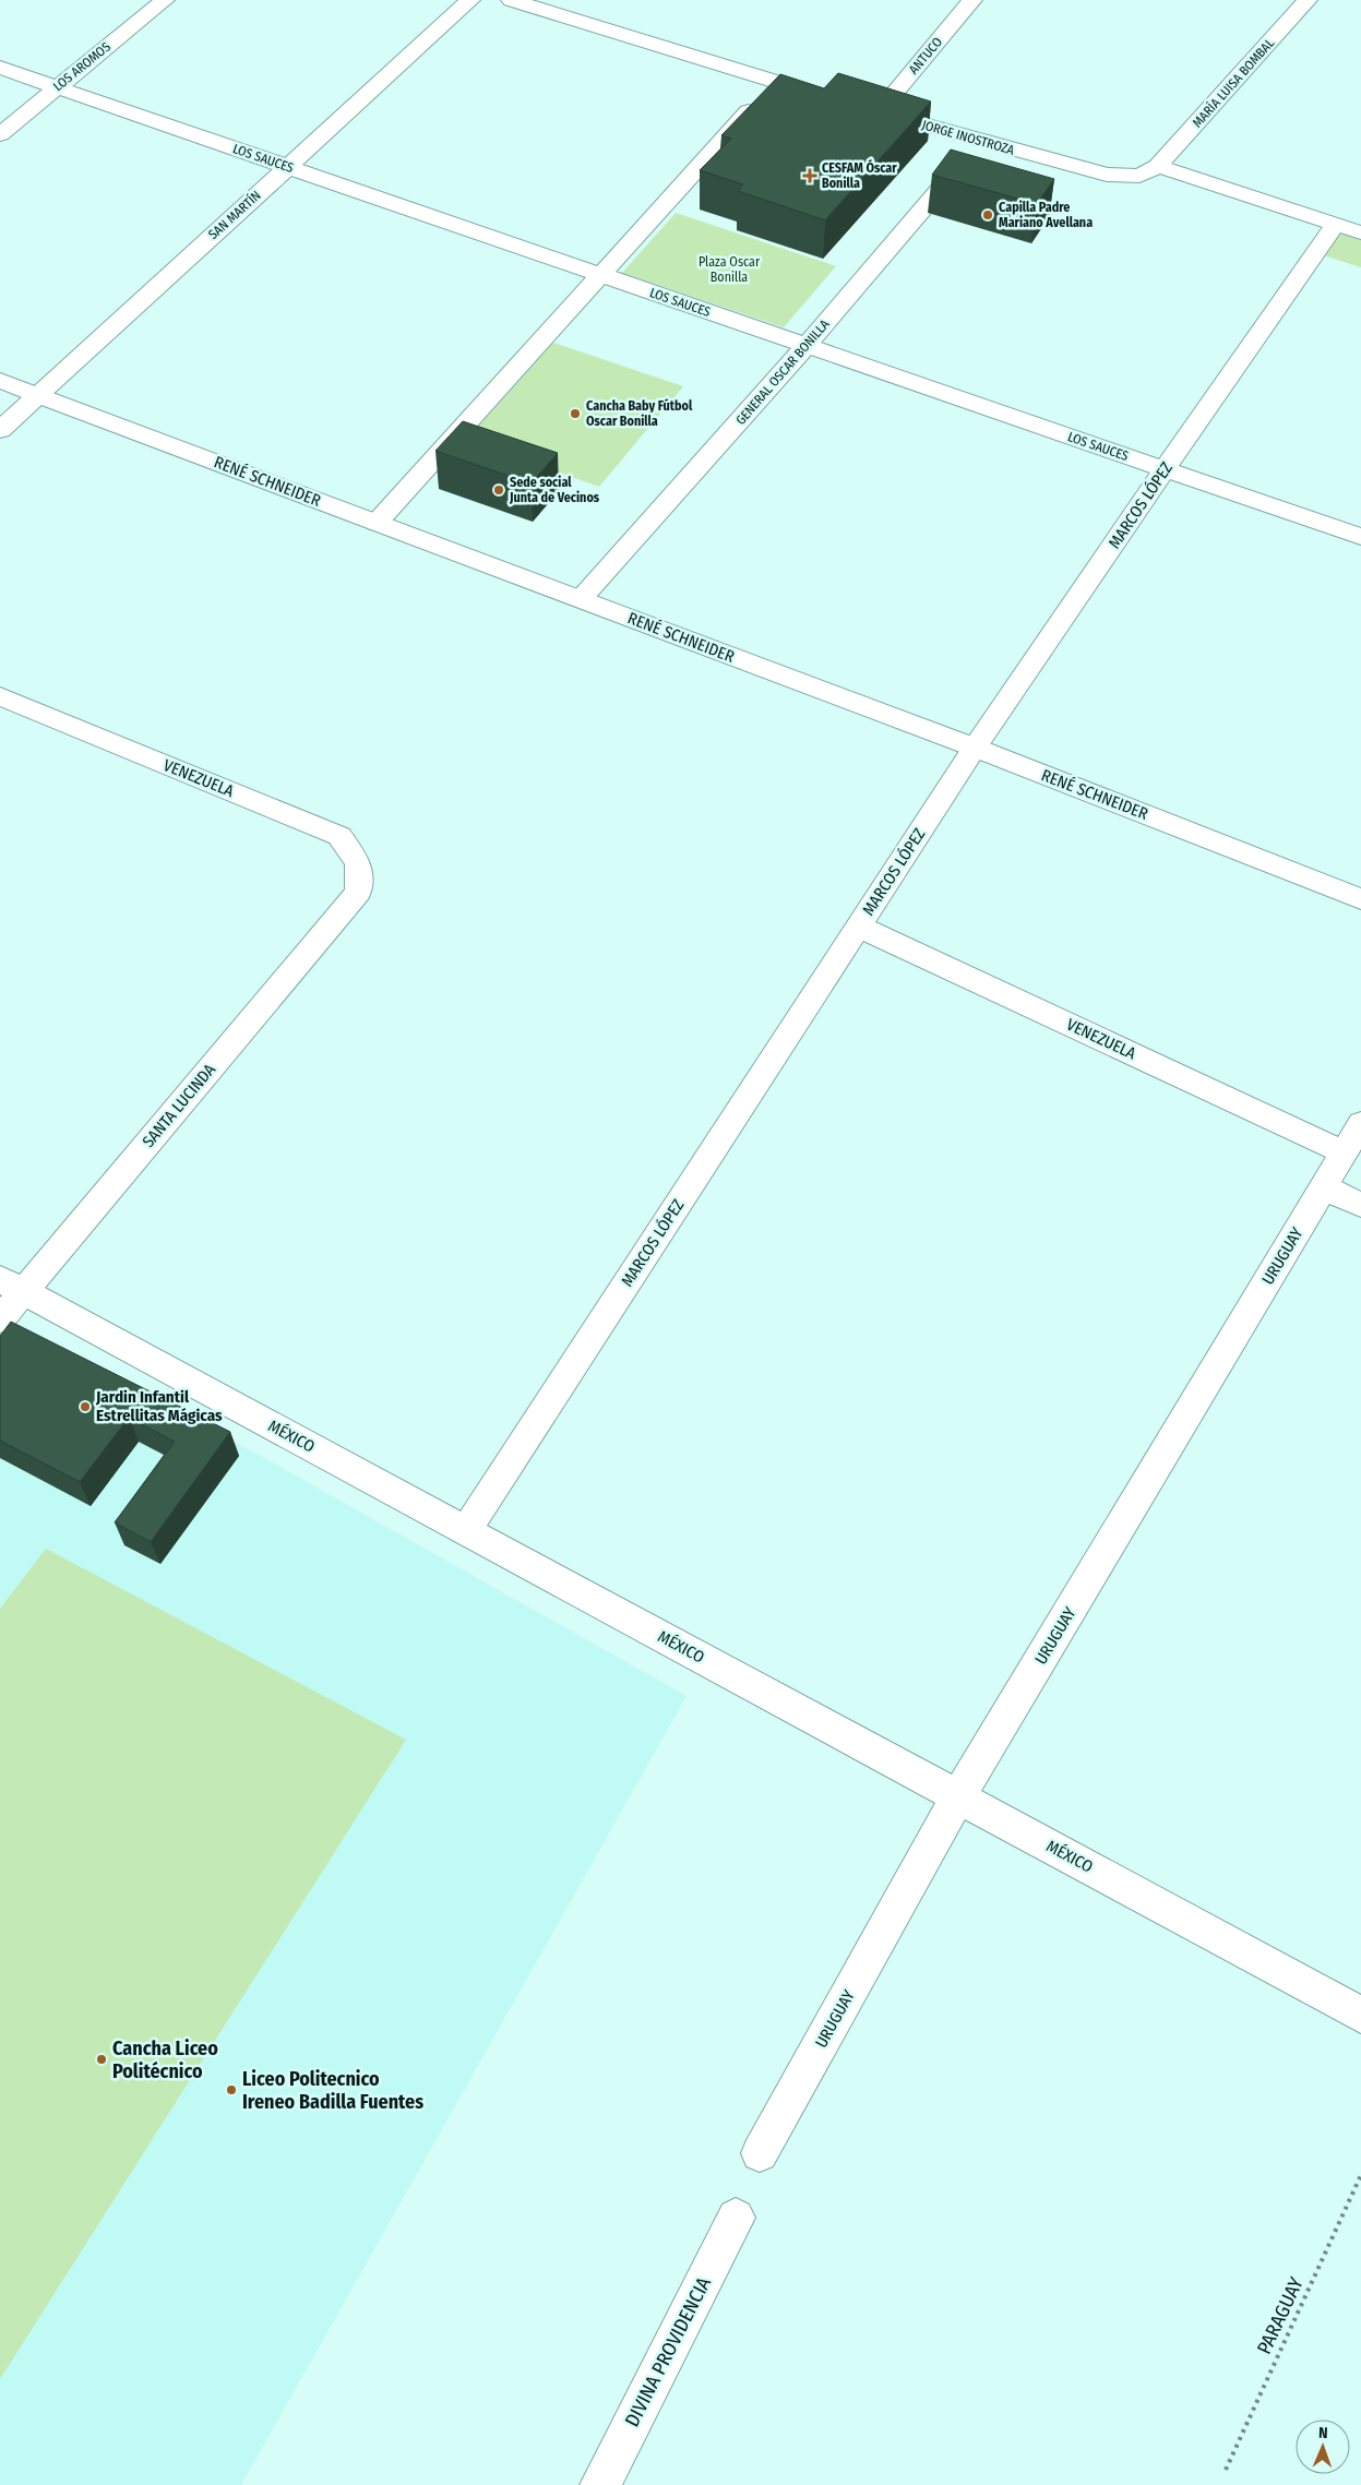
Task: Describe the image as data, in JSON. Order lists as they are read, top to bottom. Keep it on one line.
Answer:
{"streets":{"street":["ANTUCO","LOS AROMOS","MARÍA LUISA BOMBAL","JORGE INOSTROZA","LOS SAUCES","SAN MARTÍN","GENERAL OSCAR BONILLA","RENÉ SCHNEIDER","MARCOS LÓPEZ","VENEZUELA","SANTA LUCINDA","URUGUAY","MÉXICO","DIVINA PROVIDENCIA"],"path":["PARAGUAY"]},"crossings":[["ANTUCO","JORGE INOSTROZA"],["LOS AROMOS","LOS SAUCES"],["MARÍA LUISA BOMBAL","JORGE INOSTROZA"],["JORGE INOSTROZA","GENERAL OSCAR BONILLA"],["LOS SAUCES","SAN MARTÍN"],["LOS SAUCES","GENERAL OSCAR BONILLA"],["LOS SAUCES","MARCOS LÓPEZ"],["SAN MARTÍN","RENÉ SCHNEIDER"],["GENERAL OSCAR BONILLA","RENÉ SCHNEIDER"],["RENÉ SCHNEIDER","MARCOS LÓPEZ"],["MARCOS LÓPEZ","VENEZUELA"],["MARCOS LÓPEZ","MÉXICO"],["VENEZUELA","SANTA LUCINDA"],["VENEZUELA","URUGUAY"],["SANTA LUCINDA","MÉXICO"],["URUGUAY","MÉXICO"]],"parks":["Plaza Oscar Bonilla"],"places":{"health":["CESFAM Óscar Bonilla"],"other":["Capilla Padre Mariano Avellana","Cancha Baby Fútbol Oscar Bonilla","Sede social Junta de Vecinos","Jardin Infantil Estrellitas Mágicas","Cancha Liceo Politécnico","Liceo Politecnico Ireneo Badilla Fuentes"]},"north":"top"}
